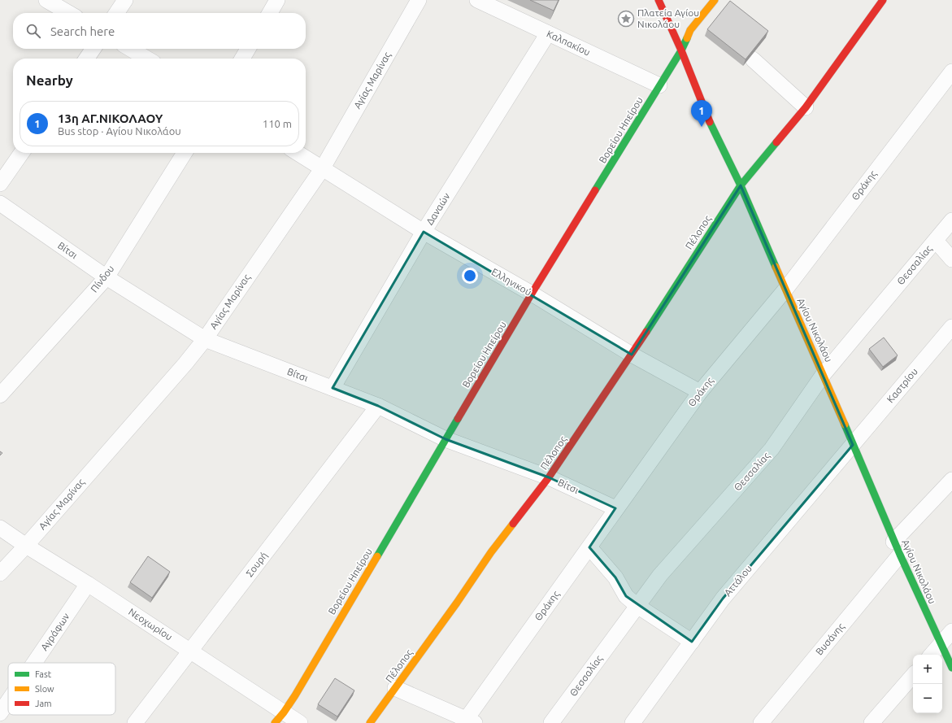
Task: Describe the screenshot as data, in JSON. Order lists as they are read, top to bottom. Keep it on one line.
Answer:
{"streets":{"street":["Καλπακίου","Αγίας Μαρίνας","Βορείου Ηπείρου","Θράκης","Δαναών","Πέλοπος","Βίτσι","Θεσσαλίας","Πίνδου","Ελληνικού","Αγίου Νικολάου","Καστρίου","Σουρή","Αττάλου","Νεοχωρίου","Αγράφων","Βυσάνης"]},"crossings":[["Καλπακίου","Βορείου Ηπείρου"],["Καλπακίου","Δαναών"],["Αγίας Μαρίνας","Βίτσι"],["Αγίας Μαρίνας","Ελληνικού"],["Αγίας Μαρίνας","Νεοχωρίου"],["Βορείου Ηπείρου","Βίτσι"],["Βορείου Ηπείρου","Ελληνικού"],["Βορείου Ηπείρου","Αγίου Νικολάου"],["Βορείου Ηπείρου","Νεοχωρίου"],["Θράκης","Βίτσι"],["Θράκης","Ελληνικού"],["Θράκης","Αγίου Νικολάου"],["Δαναών","Βίτσι"],["Δαναών","Ελληνικού"],["Πέλοπος","Βίτσι"],["Πέλοπος","Ελληνικού"],["Πέλοπος","Αγίου Νικολάου"],["Βίτσι","Πίνδου"],["Βίτσι","Σουρή"],["Θεσσαλίας","Αγίου Νικολάου"],["Αγίου Νικολάου","Καστρίου"],["Αγίου Νικολάου","Αττάλου"],["Αγίου Νικολάου","Βυσάνης"],["Καστρίου","Αττάλου"],["Σουρή","Νεοχωρίου"],["Νεοχωρίου","Αγράφων"]],"places":{"place":["Πλατεία Αγίου Νικολάου"]},"legend":["Fast","Slow","Jam"],"page":{"search":"Search here","heading":"Nearby","pins":"1","list":[{"mark":"1","name":"13η ΑΓ.ΝΙΚΟΛΑΟΥ","note":"Bus stop · Αγίου Νικολάου","value":"110 m"}],"map_buttons":["+","−"]}}
